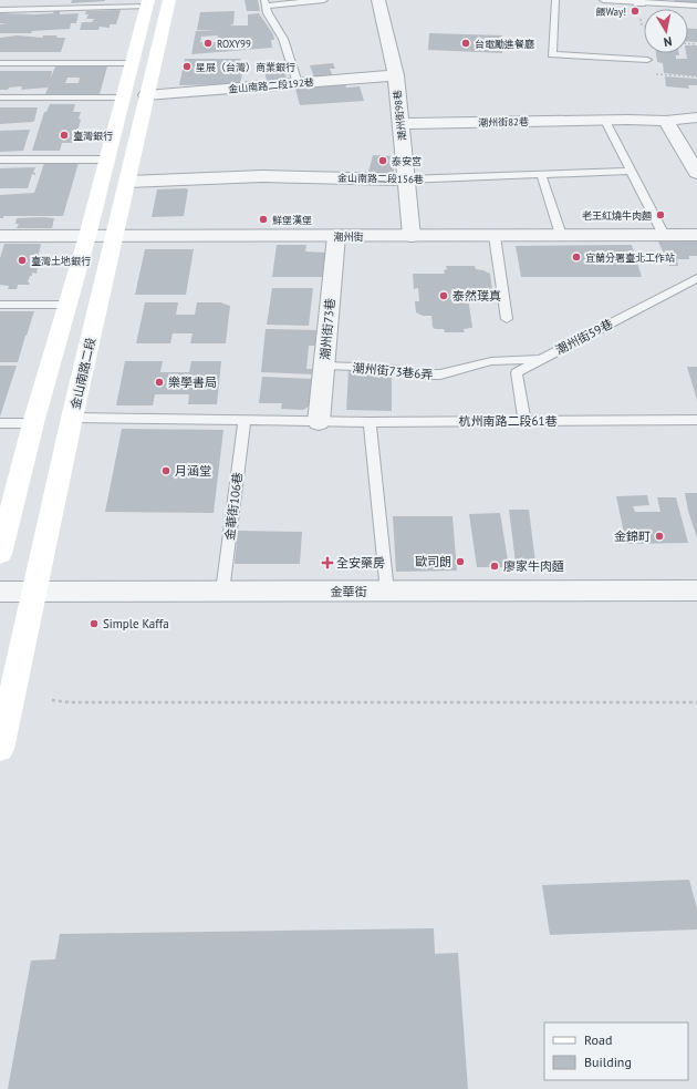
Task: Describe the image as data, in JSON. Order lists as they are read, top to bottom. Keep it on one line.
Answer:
{"streets":{"main road":["金山南路二段"],"street":["金山南路二段192巷","潮州街98巷","潮州街82巷","金山南路二段156巷","潮州街","潮州街73巷","金華街"],"lane":["潮州街59巷","潮州街73巷6弄","杭州南路二段61巷","金華街106巷"]},"crossings":[["金山南路二段192巷","潮州街98巷"],["金山南路二段192巷","金山南路二段"],["潮州街98巷","潮州街82巷"],["潮州街98巷","金山南路二段156巷"],["潮州街98巷","潮州街"],["金山南路二段156巷","金山南路二段"],["潮州街","潮州街73巷"],["潮州街","金山南路二段"],["潮州街73巷","潮州街73巷6弄"],["潮州街73巷","杭州南路二段61巷"],["潮州街59巷","潮州街73巷6弄"],["潮州街59巷","杭州南路二段61巷"],["金山南路二段","杭州南路二段61巷"],["金山南路二段","金華街"],["杭州南路二段61巷","金華街106巷"],["金華街106巷","金華街"]],"places":{"other":["餵Way!","ROXY99","台電勵進餐廳","星展（台灣）商業銀行","臺灣銀行","泰安宮","老王紅燒牛肉麵","鮮堡漢堡","宜蘭分署臺北工作站","臺灣土地銀行","泰然璞真","樂學書局","月涵堂","金錦町","歐司朗","廖家牛肉麵","Simple Kaffa"],"health":["全安藥房"]},"legend":["Road","Building"],"north":"bottom"}
